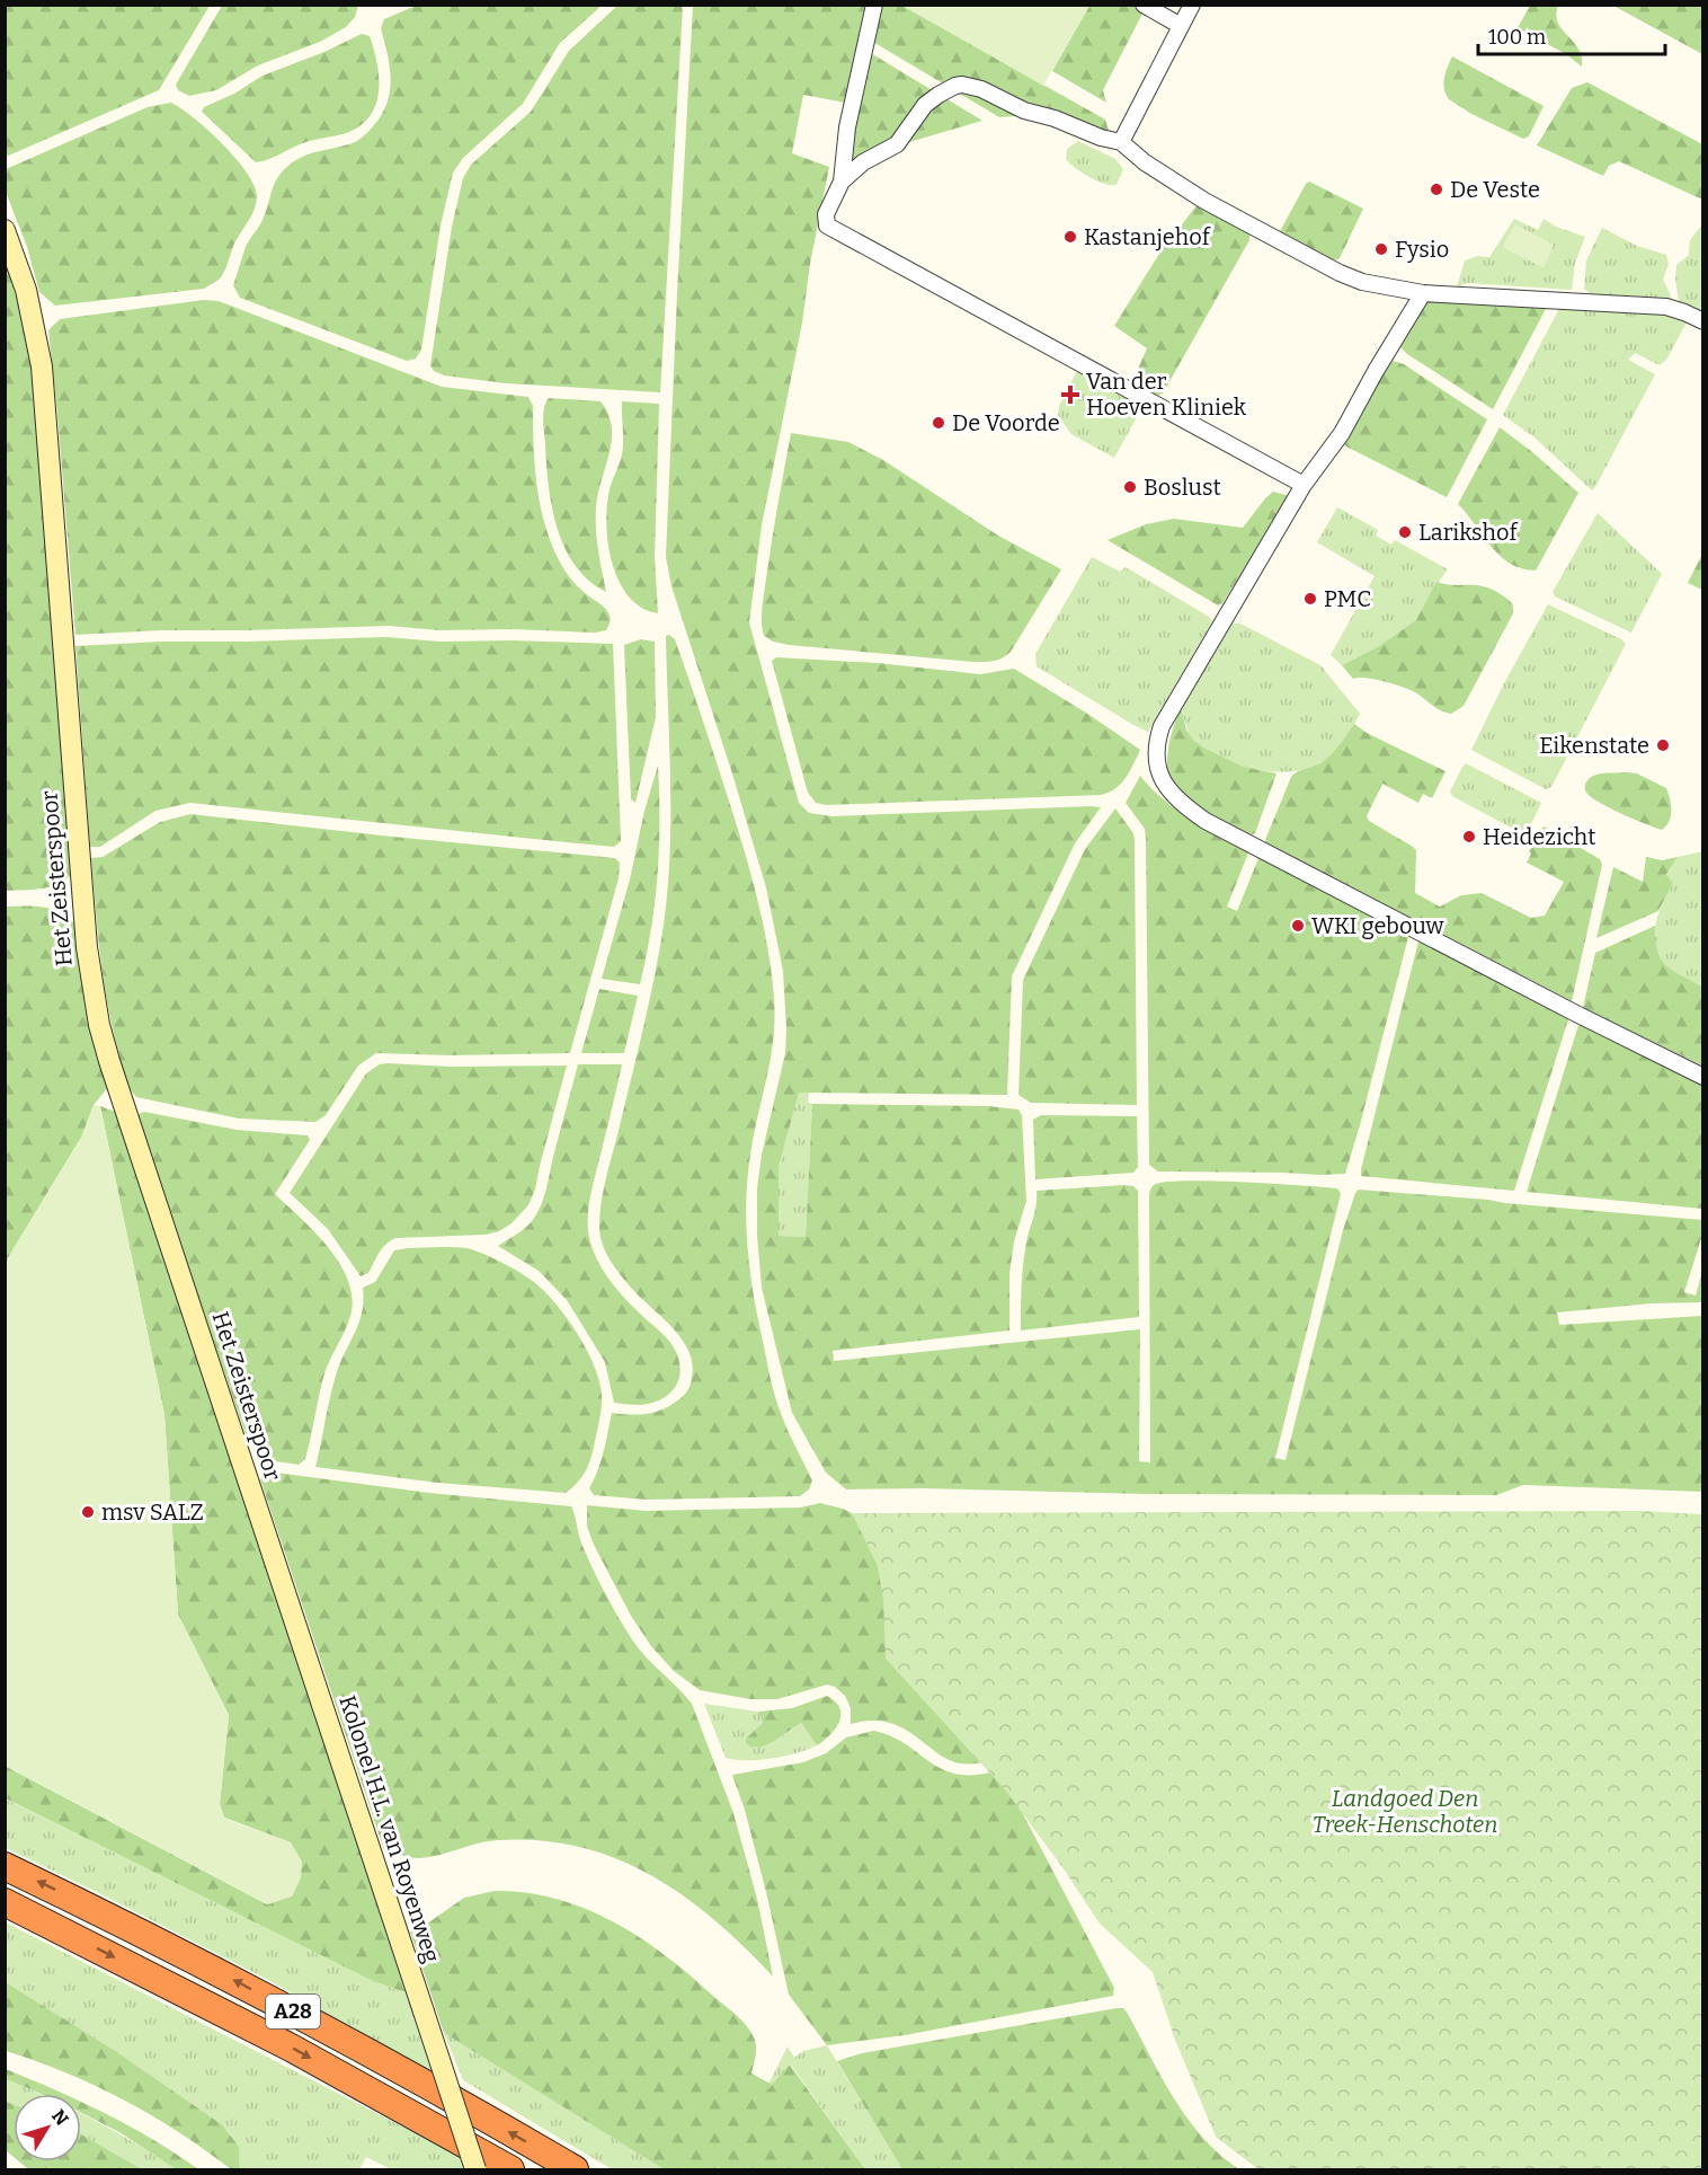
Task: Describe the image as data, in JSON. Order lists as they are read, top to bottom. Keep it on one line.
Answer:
{"streets":{"highway":["A28"],"street":["Het Zeisterspoor","Kolonel H.L. van Royenweg"]},"crossings":[["Het Zeisterspoor","Kolonel H.L. van Royenweg"]],"parks":["Landgoed Den Treek-Henschoten"],"places":{"other":["De Veste","Kastanjehof","Fysio","De Voorde","Boslust","Larikshof","PMC","Eikenstate","Heidezicht","WKI gebouw","msv SALZ"],"health":["Van der Hoeven Kliniek"]},"scale_bar":"100 m","north":"top right"}
